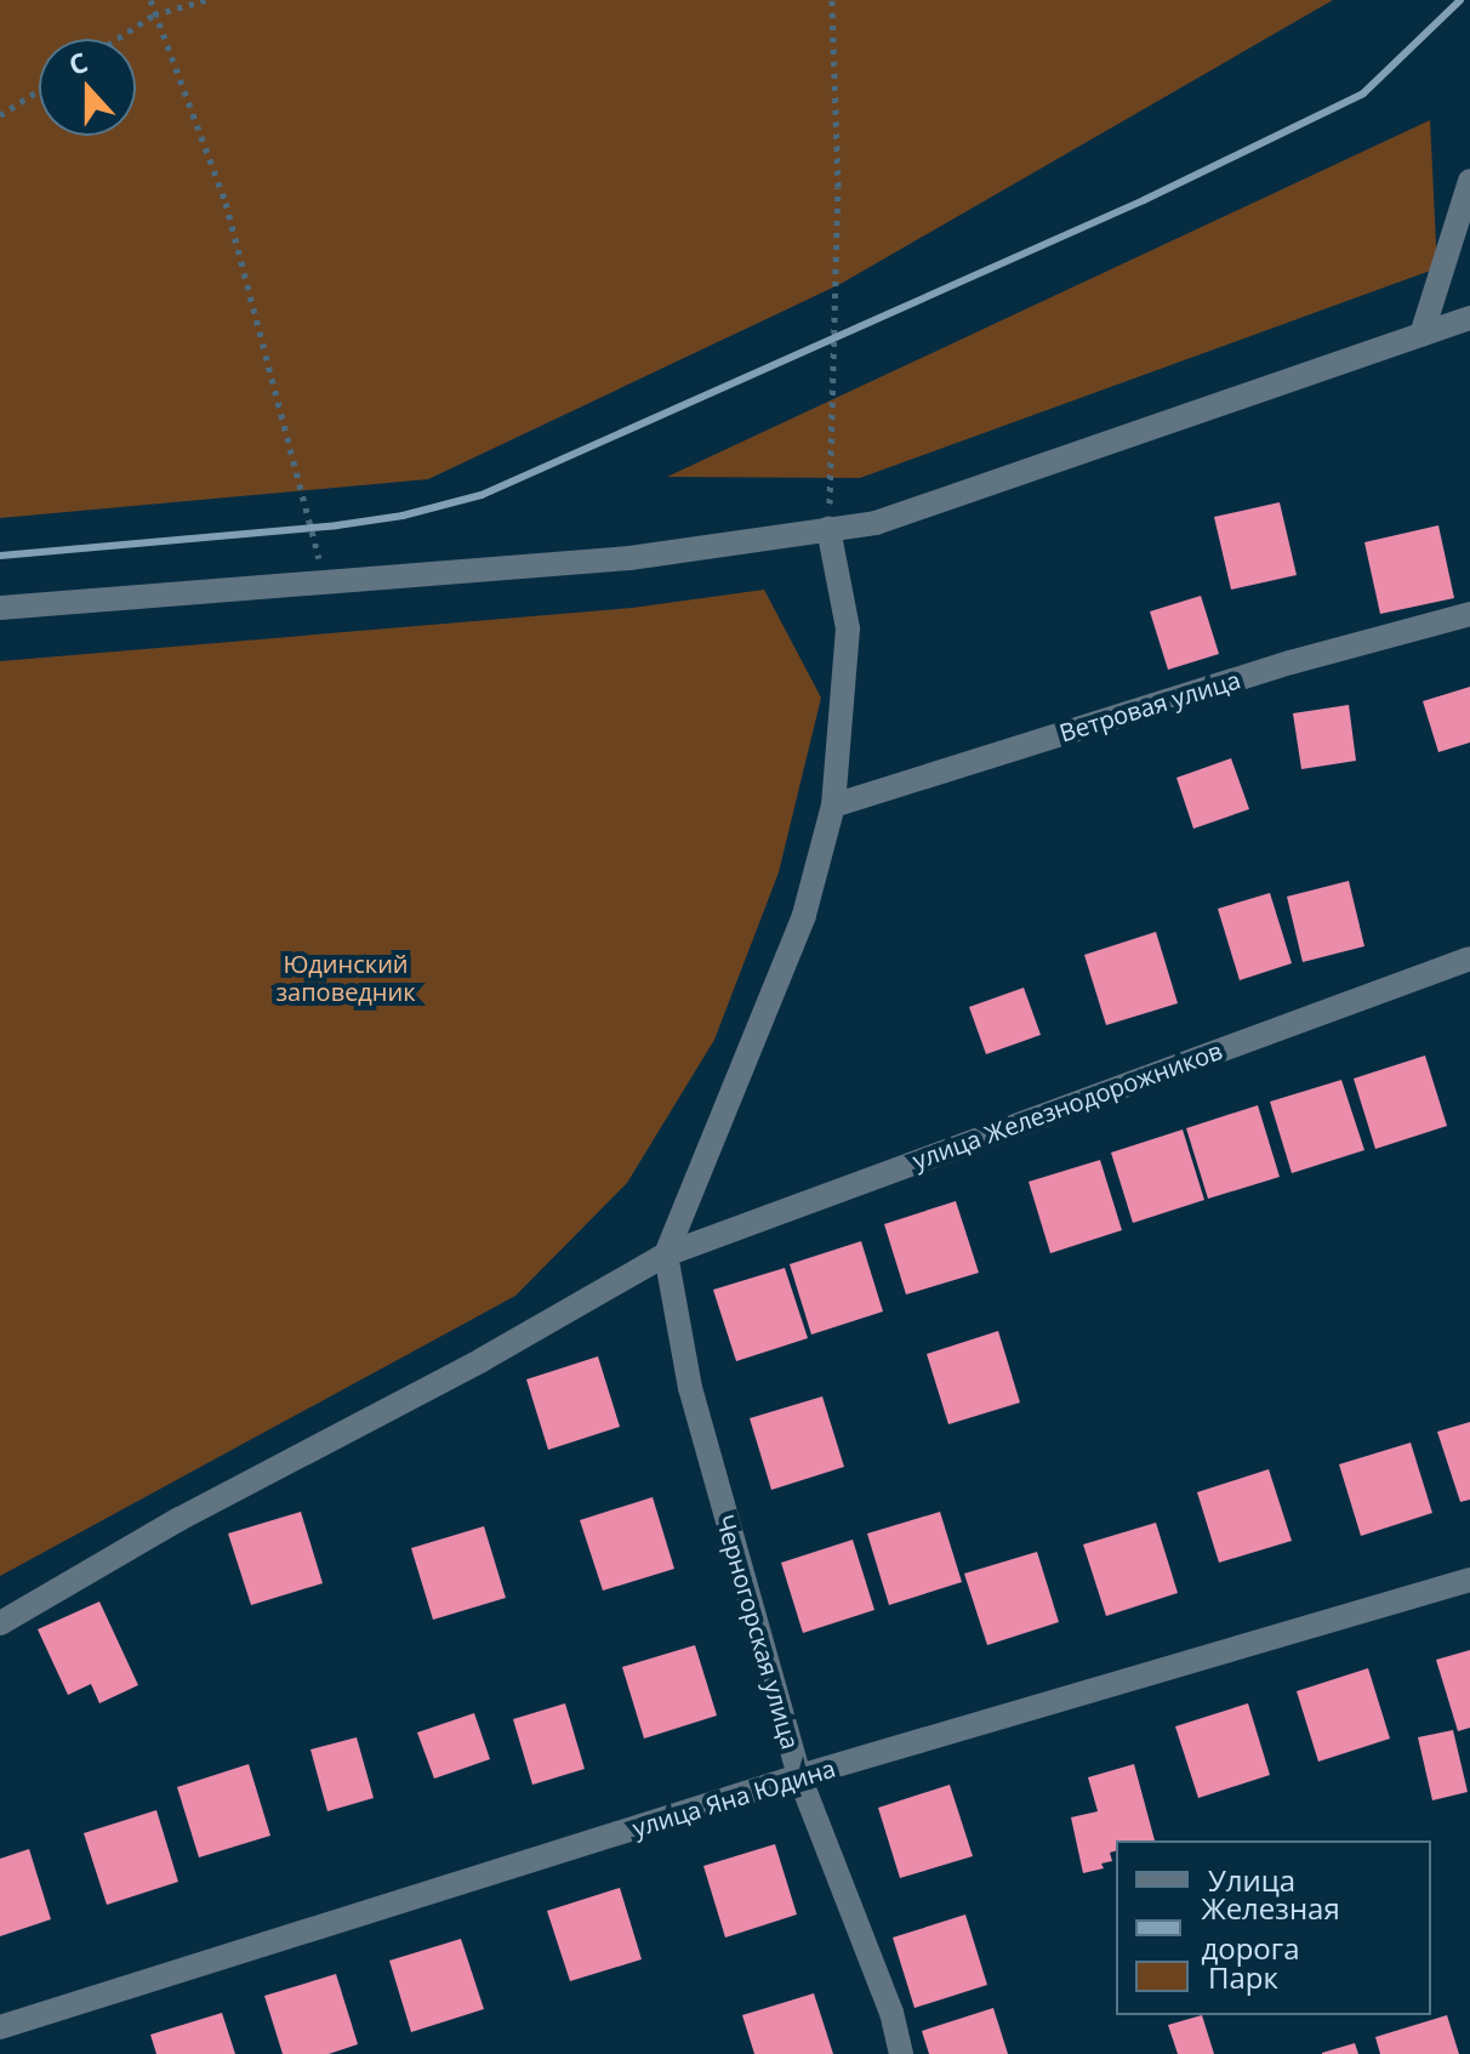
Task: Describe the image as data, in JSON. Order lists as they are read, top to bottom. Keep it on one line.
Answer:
{"streets":{"street":["Ветровая улица","улица Железнодорожников","Черногорская улица","улица Яна Юдина"]},"crossings":[["улица Железнодорожников","Черногорская улица"],["Черногорская улица","улица Яна Юдина"]],"parks":["Юдинский заповедник"],"legend":["Улица","Железная дорога","Парк"],"north":"top"}
